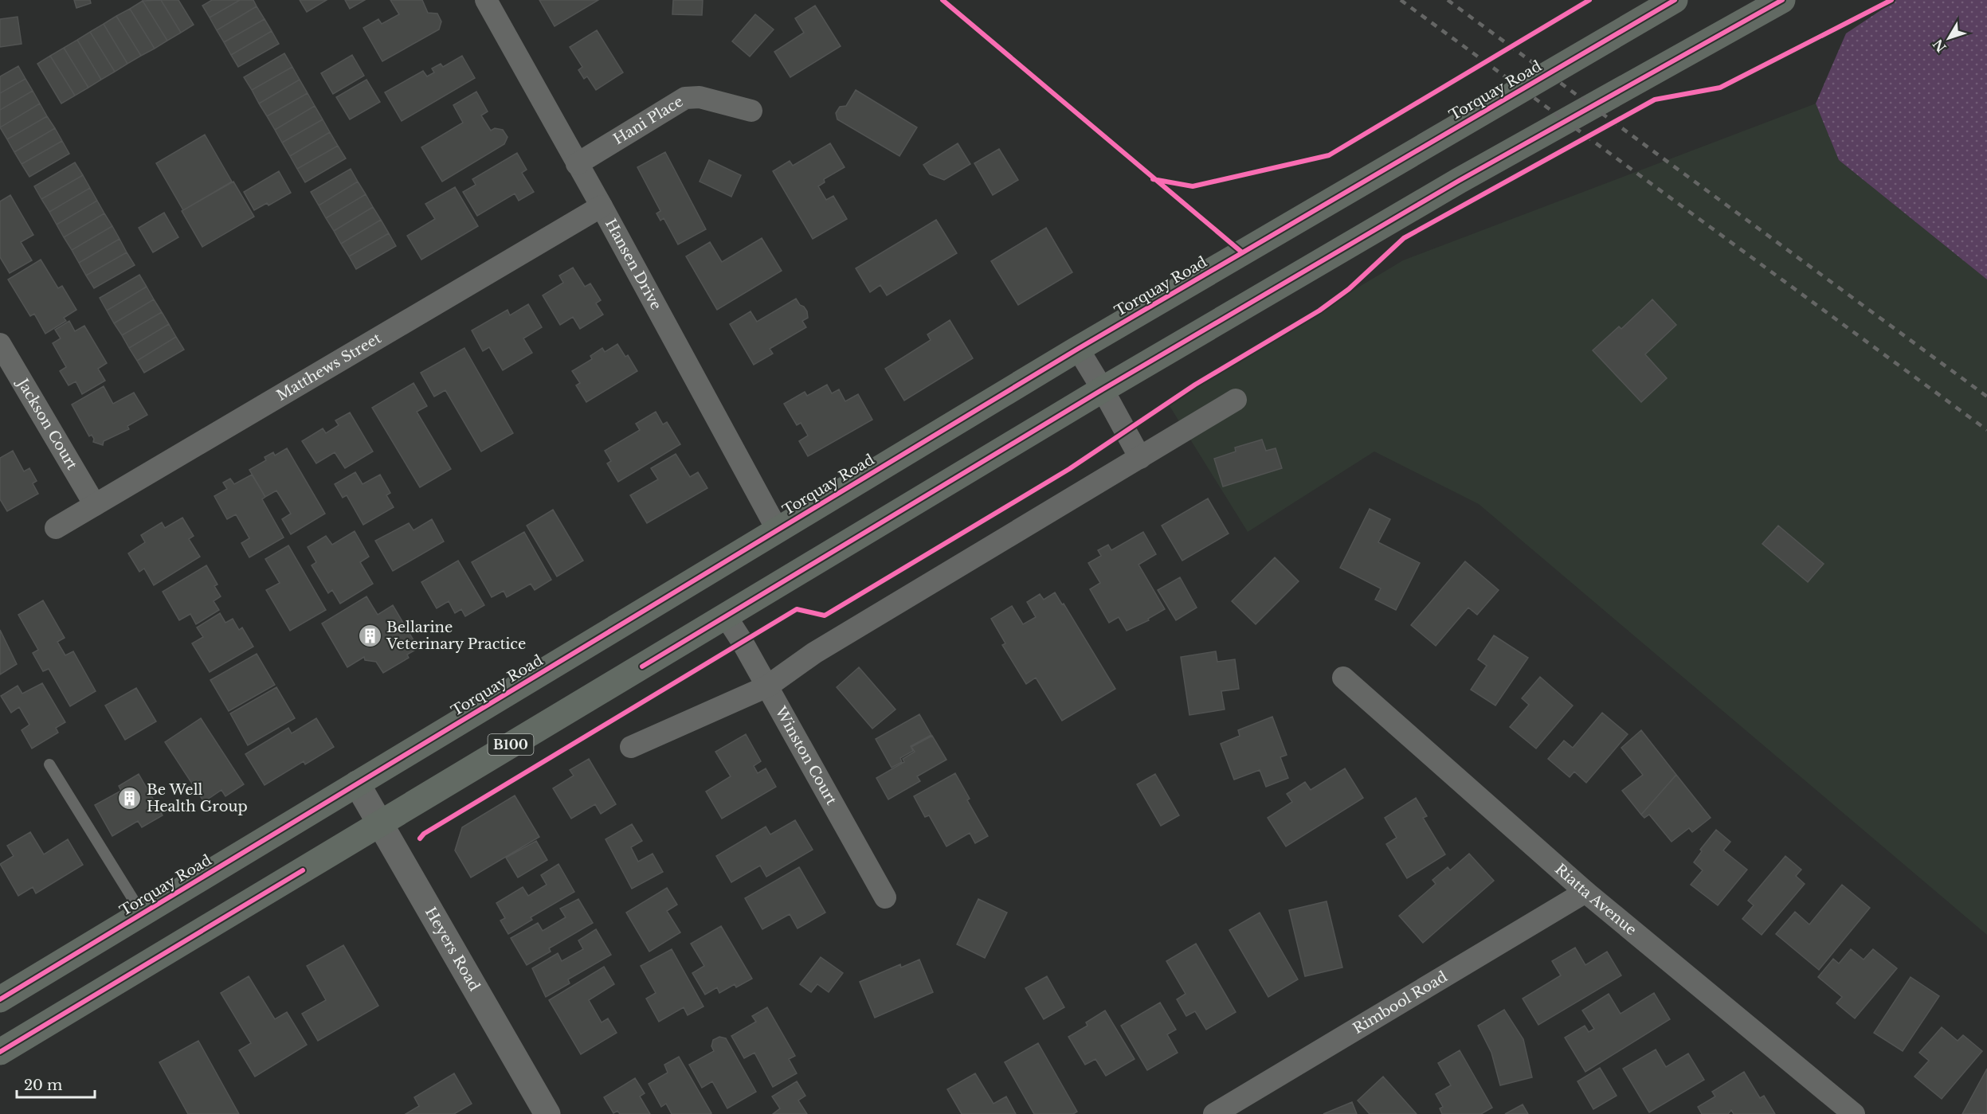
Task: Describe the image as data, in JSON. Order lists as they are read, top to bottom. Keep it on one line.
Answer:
{"streets":{"main road":["Torquay Road","B100"],"street":["Hani Place","Hansen Drive","Matthews Street","Jackson Court","Winston Court","Riatta Avenue","Heyers Road","Rimbool Road"]},"crossings":[["Torquay Road","Hansen Drive"],["Torquay Road","Heyers Road"],["Hani Place","Hansen Drive"],["Hansen Drive","Matthews Street"],["Matthews Street","Jackson Court"],["B100","Winston Court"],["B100","Heyers Road"],["Riatta Avenue","Rimbool Road"]],"places":{"building":["Bellarine Veterinary Practice","Be Well Health Group"]},"scale_bar":"20 m","north":"bottom left"}
